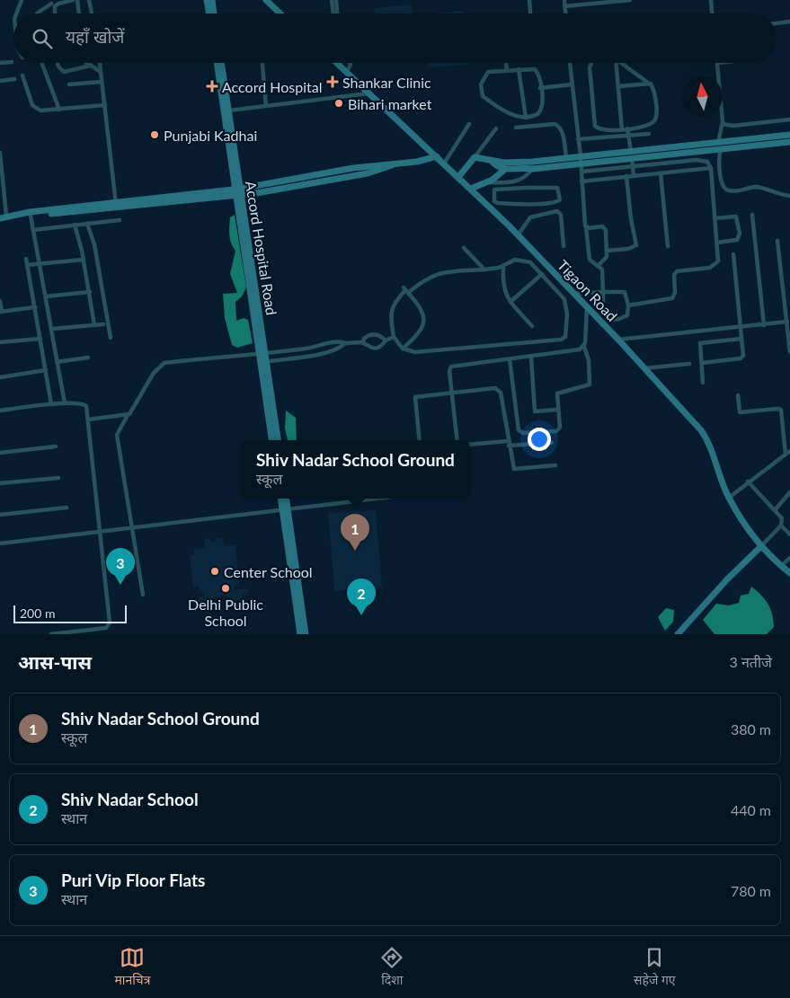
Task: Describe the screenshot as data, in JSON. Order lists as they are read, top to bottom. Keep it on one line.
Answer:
{"streets":{"street":["Accord Hospital Road","Tigaon Road"]},"places":{"health":["Shankar Clinic","Accord Hospital"],"other":["Bihari market","Punjabi Kadhai","Center School","Delhi Public School"]},"scale_bar":"200 m","north":"top","page":{"search":"यहाँ खोजें","popup":["Shiv Nadar School Ground","स्कूल"],"pins":["1","3","2"],"scale":"200 m","heading":["आस-पास","3 नतीजे"],"list":[{"mark":"1","name":"Shiv Nadar School Ground","note":"स्कूल","value":"380 m"},{"mark":"2","name":"Shiv Nadar School","note":"स्थान","value":"440 m"},{"mark":"3","name":"Puri Vip Floor Flats","note":"स्थान","value":"780 m"}],"nav":["मानचित्र","दिशा","सहेजे गए"]}}
